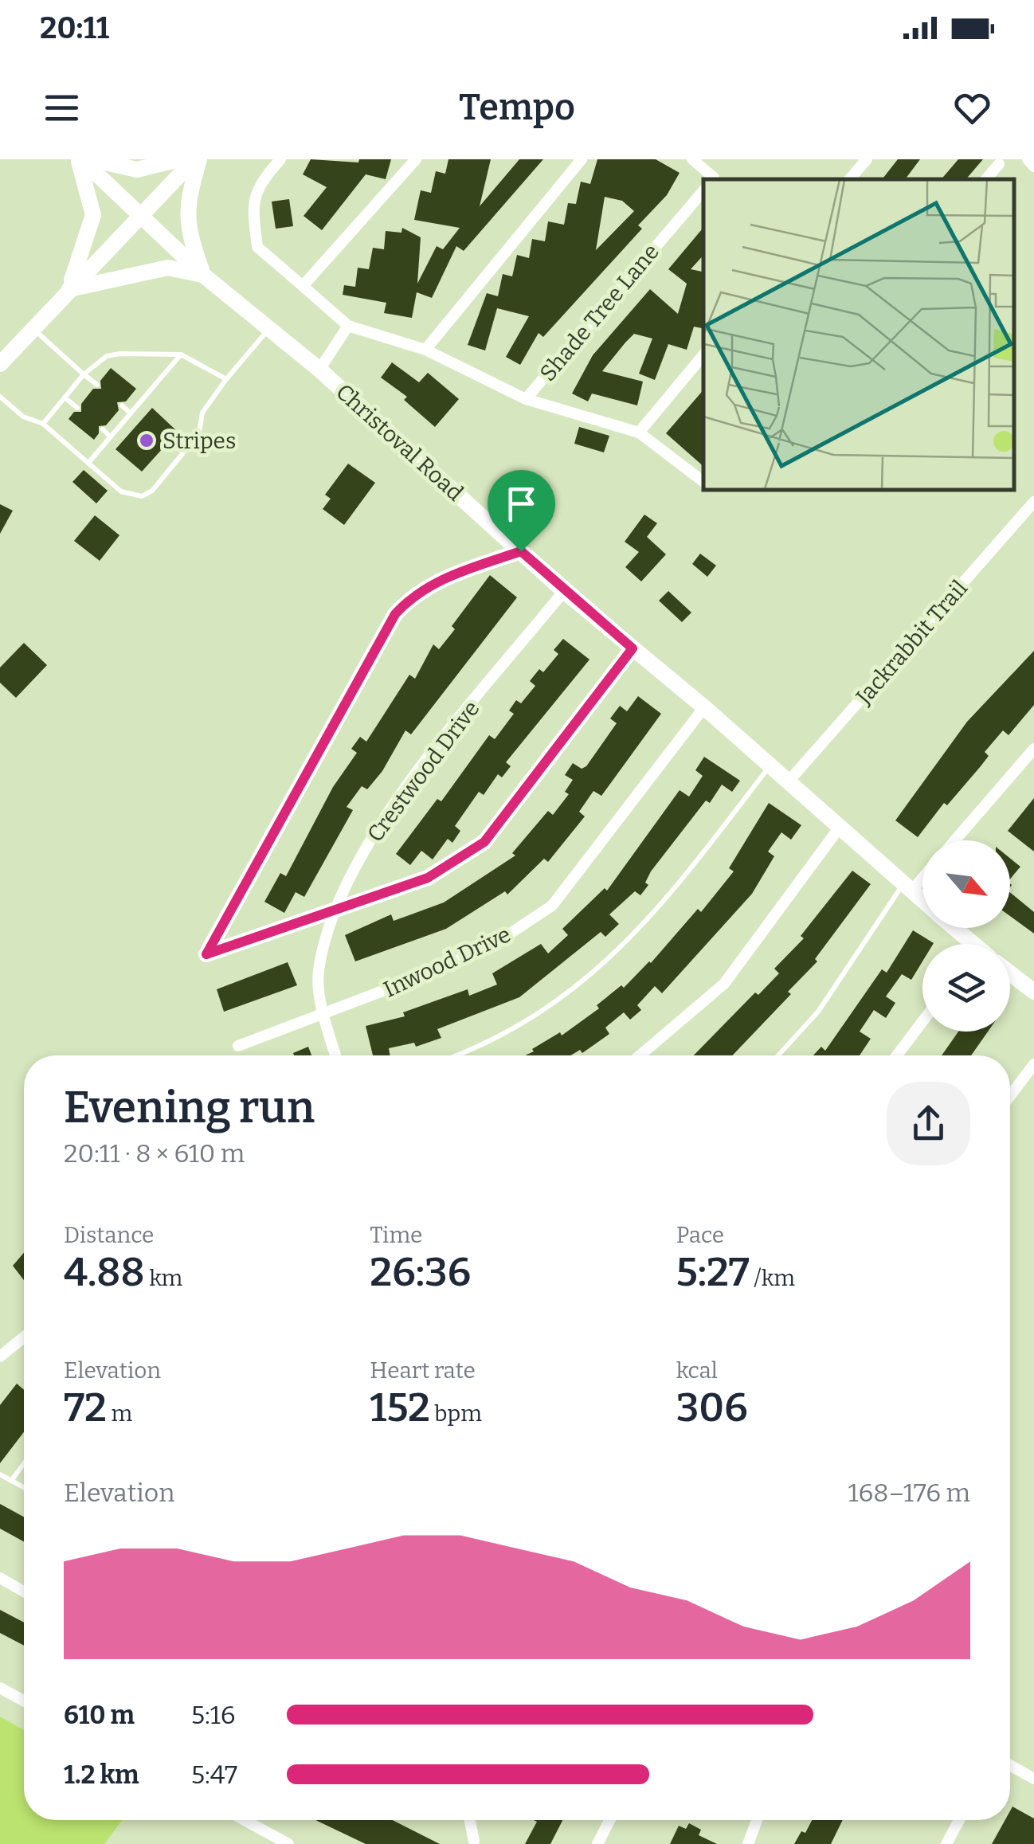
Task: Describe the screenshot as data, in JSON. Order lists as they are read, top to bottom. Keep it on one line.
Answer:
{"streets":{"street":["Shade Tree Lane","Christoval Road","Jackrabbit Trail","Crestwood Drive","Inwood Drive"]},"crossings":[["Christoval Road","Jackrabbit Trail"],["Christoval Road","Crestwood Drive"],["Christoval Road","Inwood Drive"],["Crestwood Drive","Inwood Drive"]],"places":["Stripes"],"north":"bottom right","page":{"status":"20:11","header":"Tempo","heading":["Evening run","20:11 · 8 × 610 m"],"stats":[["Distance","4.88 km"],["Time","26:36"],["Pace","5:27 /km"],["Elevation","72 m"],["Heart rate","152 bpm"],["kcal","306"]],"chart":["Elevation","168–176 m"],"list":[{"name":"610 m","note":"5:16"},{"name":"1.2 km","note":"5:47"}]}}
